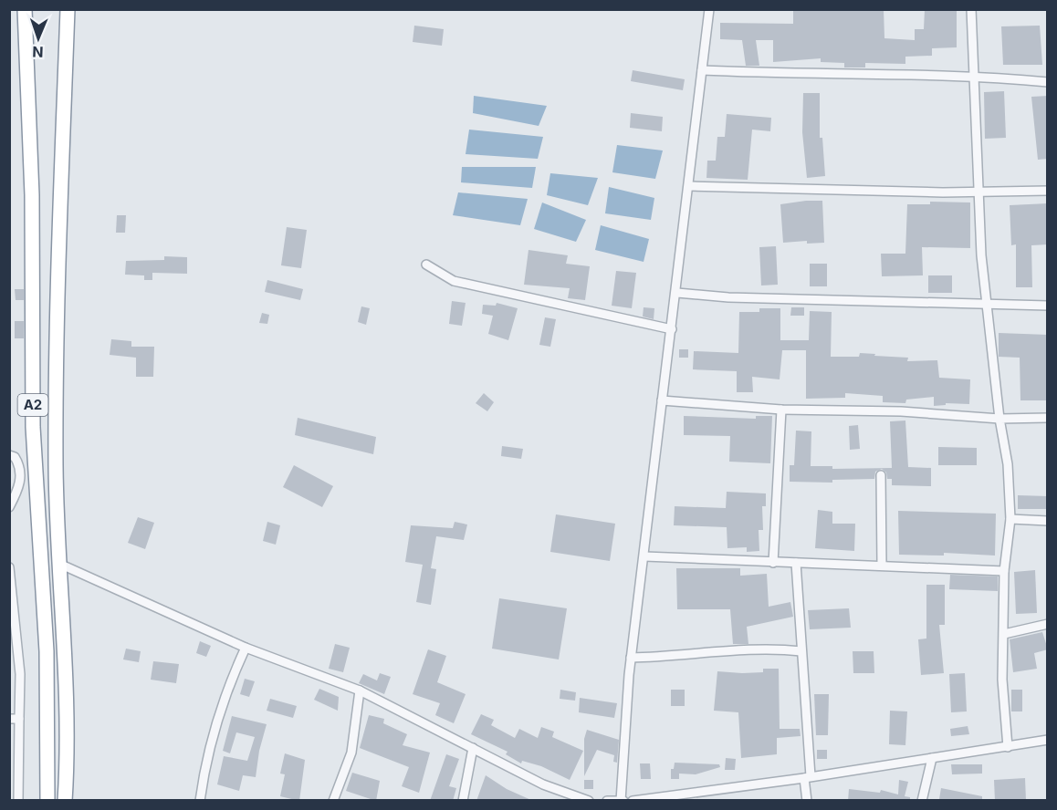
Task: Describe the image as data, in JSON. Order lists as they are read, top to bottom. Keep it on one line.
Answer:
{"streets":{"highway":["A2"]},"north":"bottom"}
